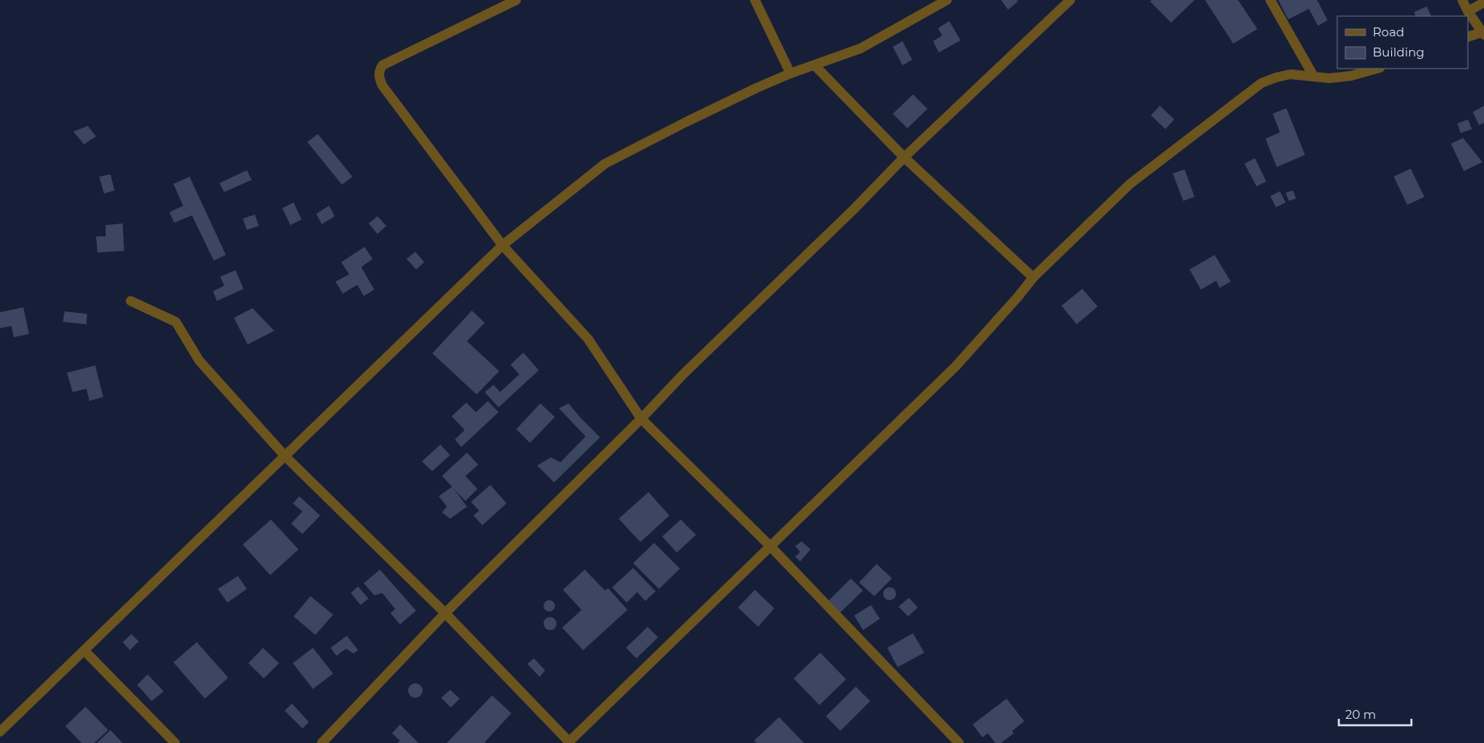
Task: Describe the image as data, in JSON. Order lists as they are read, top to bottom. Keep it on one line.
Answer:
{"legend":["Road","Building"],"scale_bar":"20 m"}
